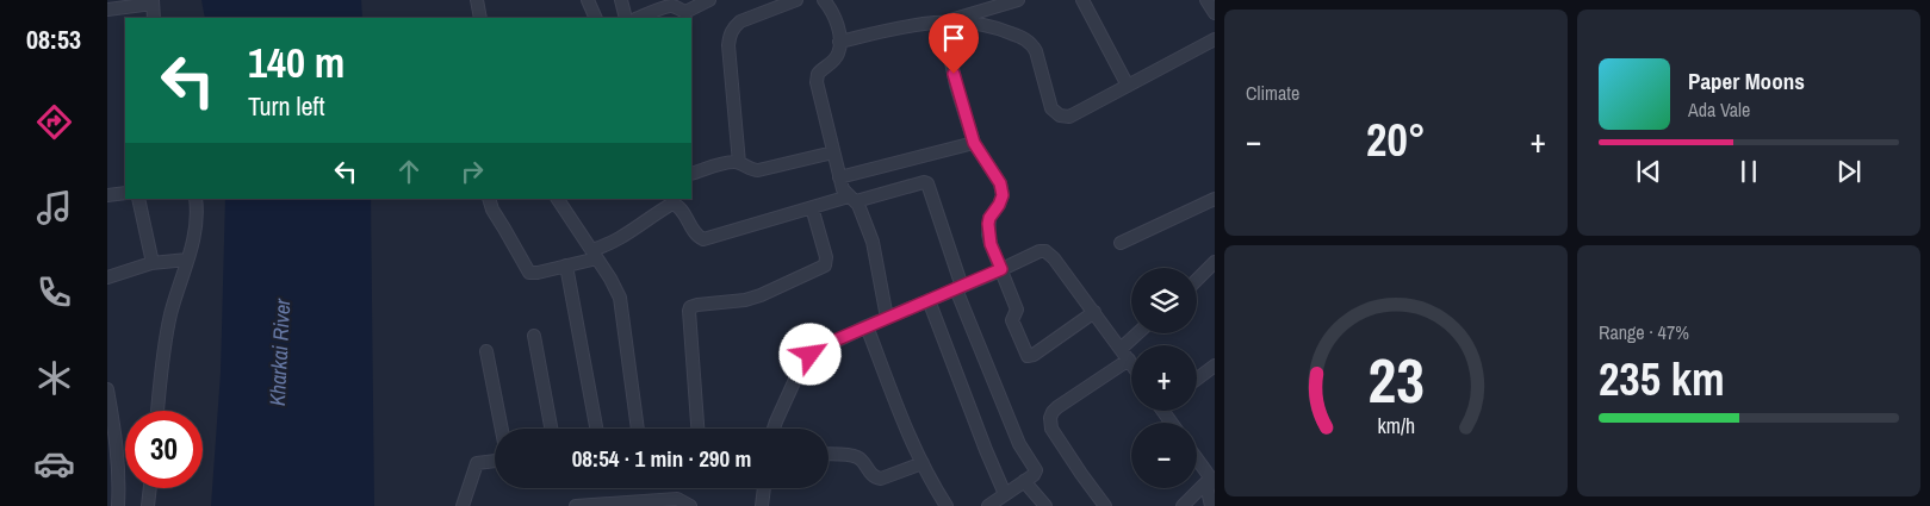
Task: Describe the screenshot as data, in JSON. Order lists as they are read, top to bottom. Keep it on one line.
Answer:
{"water":["Kharkai River"],"page":{"tabs":"08:53","tile":["Climate",["Range · 47%","235 km"]],"turn":["140 m","Turn left"],"song":["Paper Moons","Ada Vale"],"heat":["−","20°","+"],"map_buttons":["+","−"],"limit":"30","trip":"08:54 · 1 min · 290 m","gauge":["23","km/h"]}}
